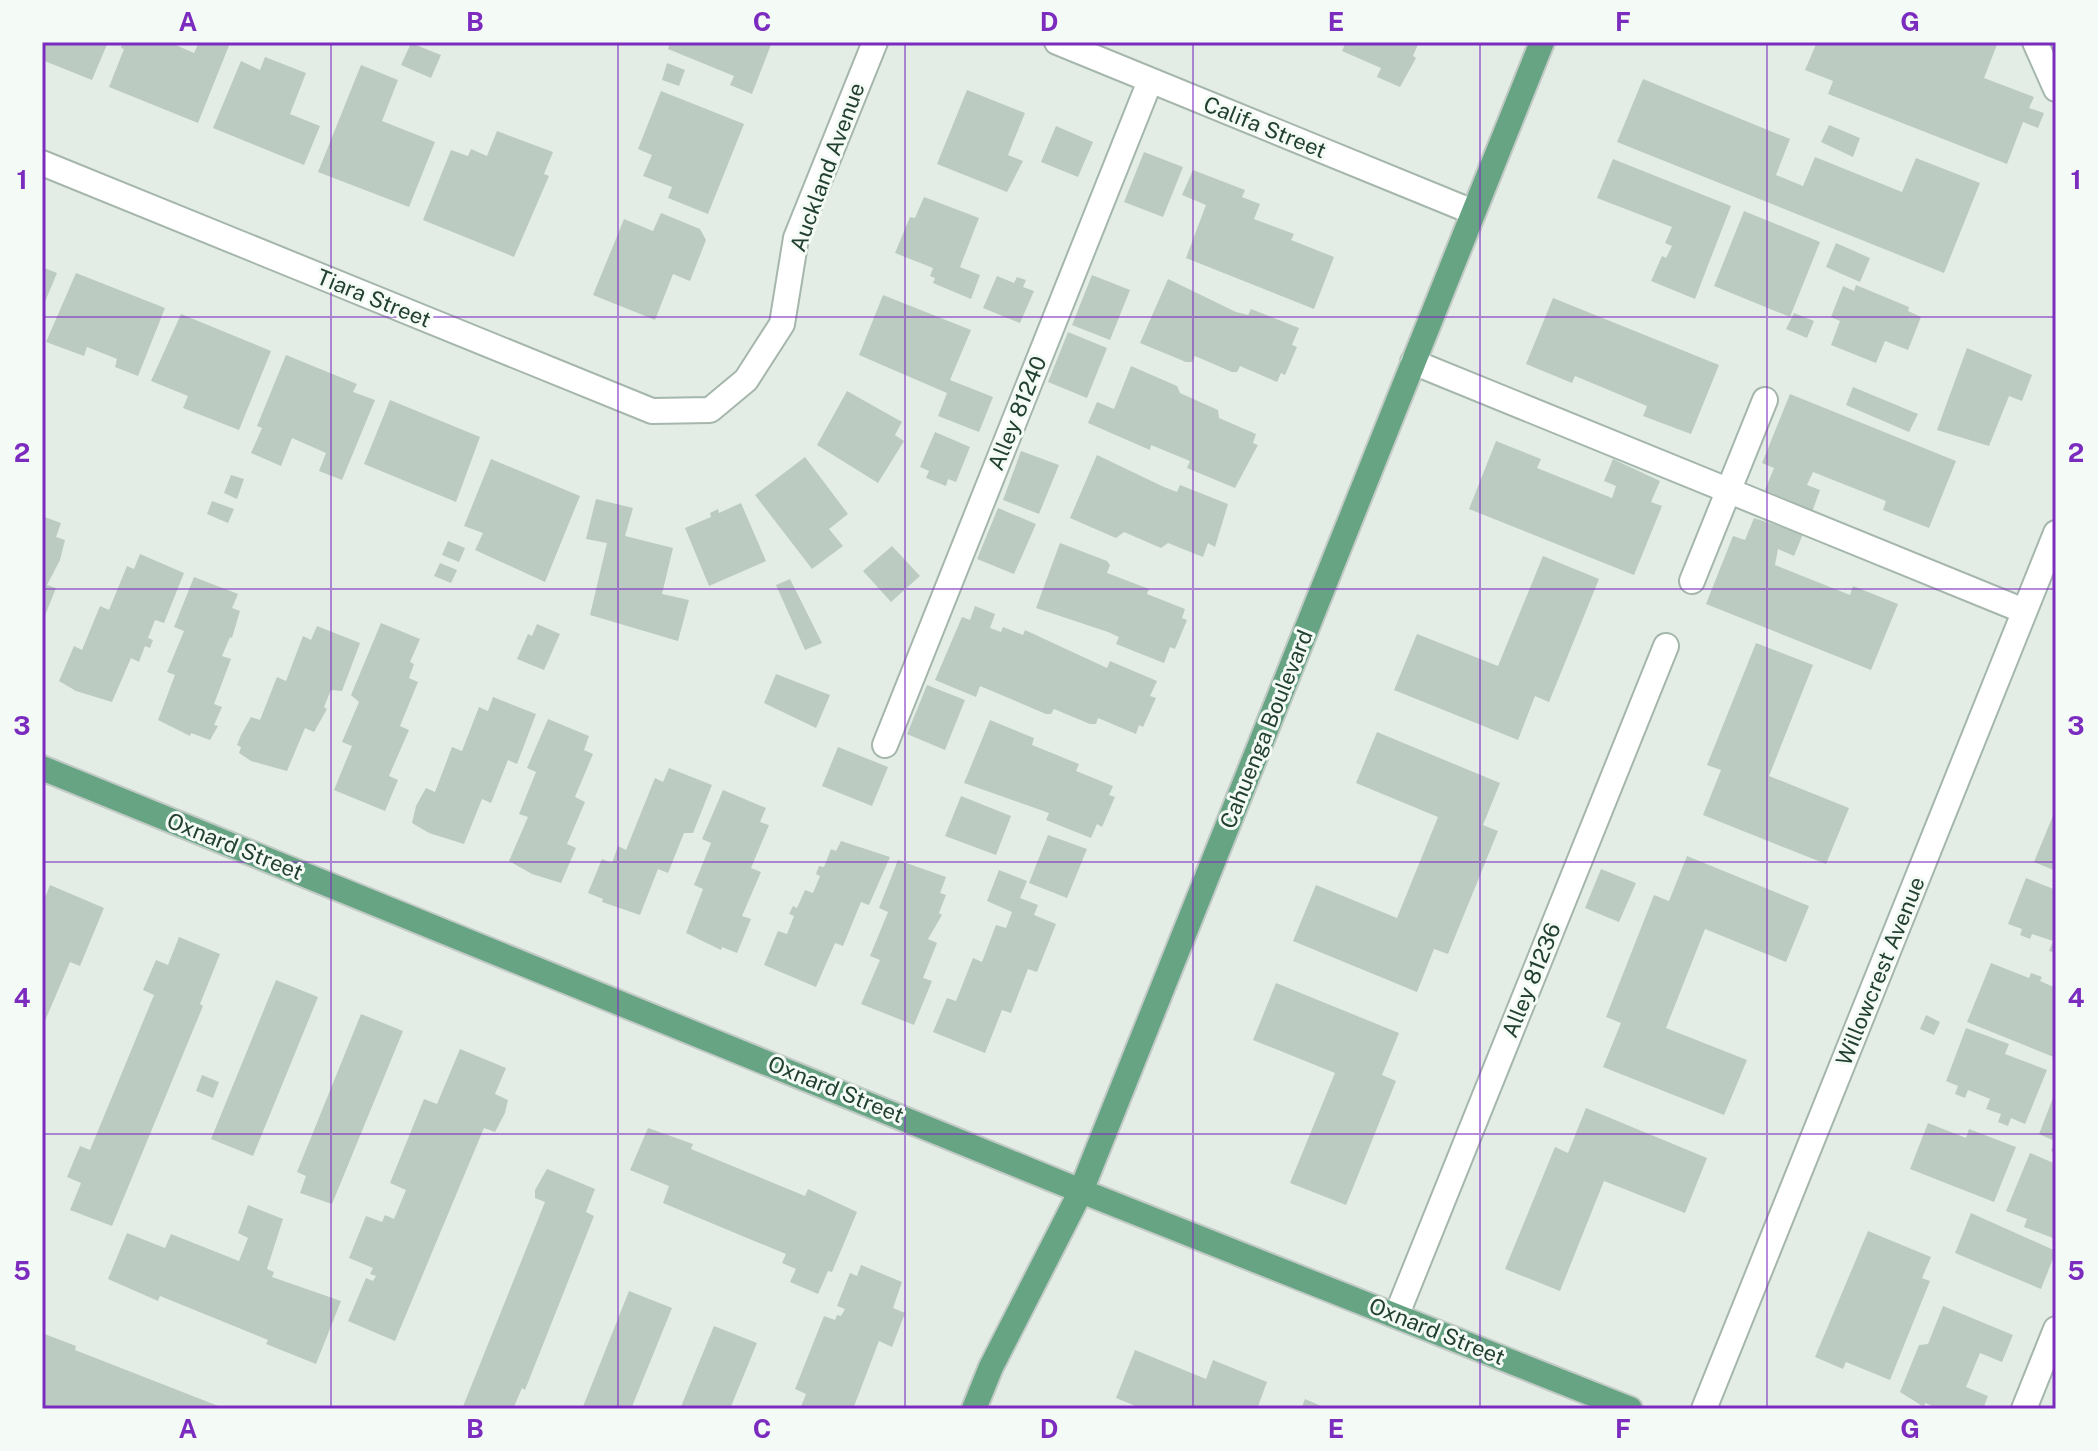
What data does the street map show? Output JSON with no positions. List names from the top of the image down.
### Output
{
  "streets": {
    "main road": ["Cahuenga Boulevard", "Oxnard Street"],
    "street": [
      "Califa Street",
      "Auckland Avenue",
      "Tiara Street",
      "Alley 81240",
      "Willowcrest Avenue",
      "Alley 81236"
    ]
  },
  "crossings": [
    ["Califa Street", "Alley 81240"],
    ["Califa Street", "Cahuenga Boulevard"],
    ["Auckland Avenue", "Tiara Street"],
    ["Cahuenga Boulevard", "Oxnard Street"],
    ["Oxnard Street", "Alley 81236"]
  ],
  "grid": {
    "columns": [
      "A",
      "B",
      "C",
      "D",
      "E",
      "F",
      "G"
    ],
    "rows": [
      "1",
      "2",
      "3",
      "4",
      "5"
    ]
  }
}
